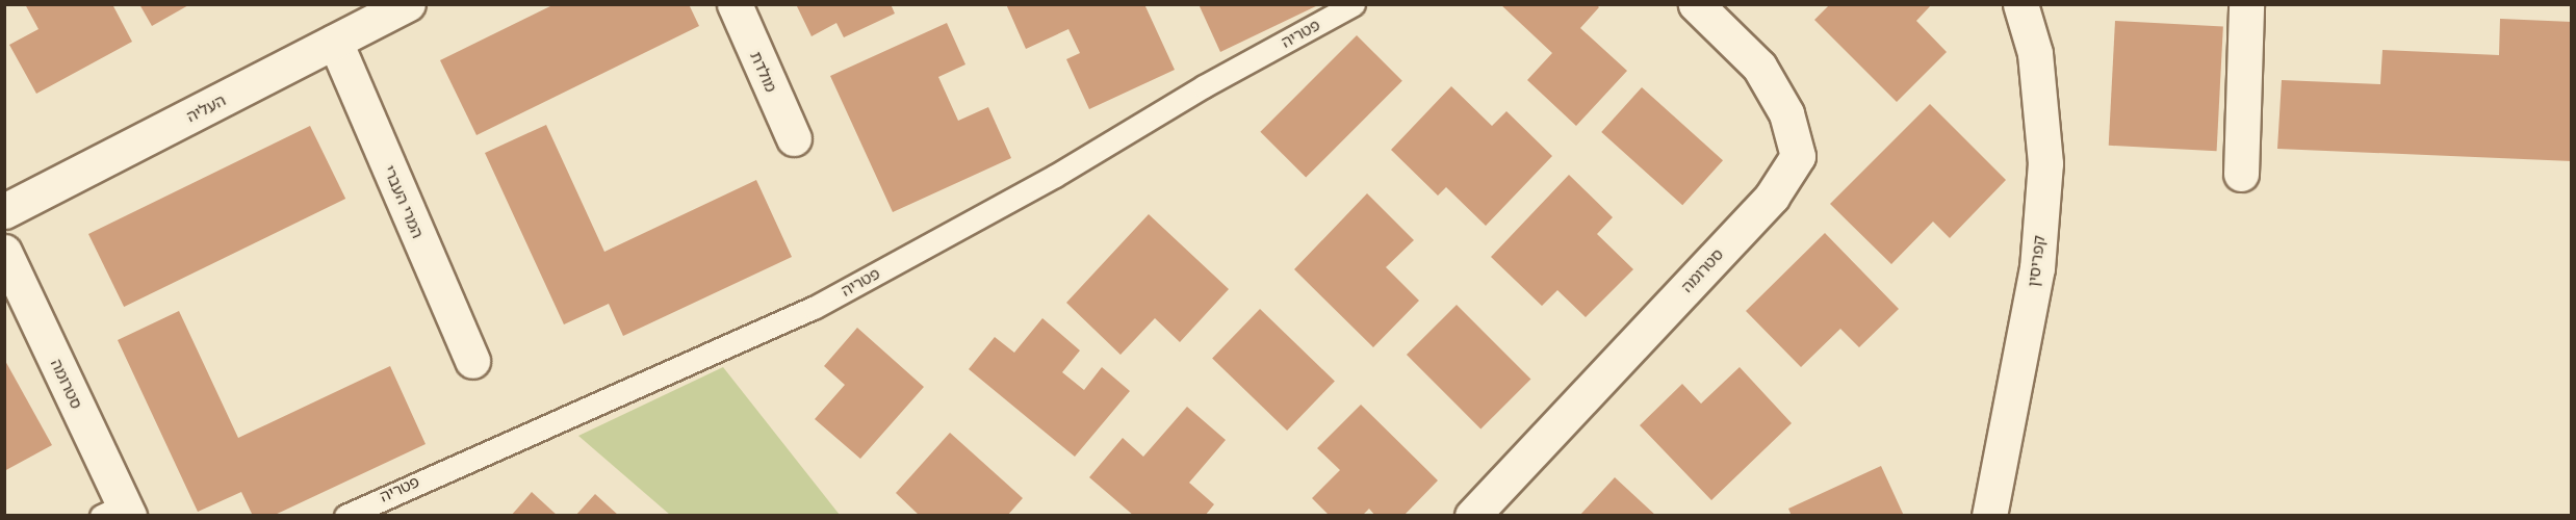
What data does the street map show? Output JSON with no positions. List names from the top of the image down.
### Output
{
  "streets": {
    "street": [
      "מולדת",
      "העליה",
      "המרי העברי",
      "קפריסין",
      "סטרומה"
    ],
    "lane": ["פטריה"]
  },
  "crossings": [
    ["העליה", "המרי העברי"]
  ]
}
